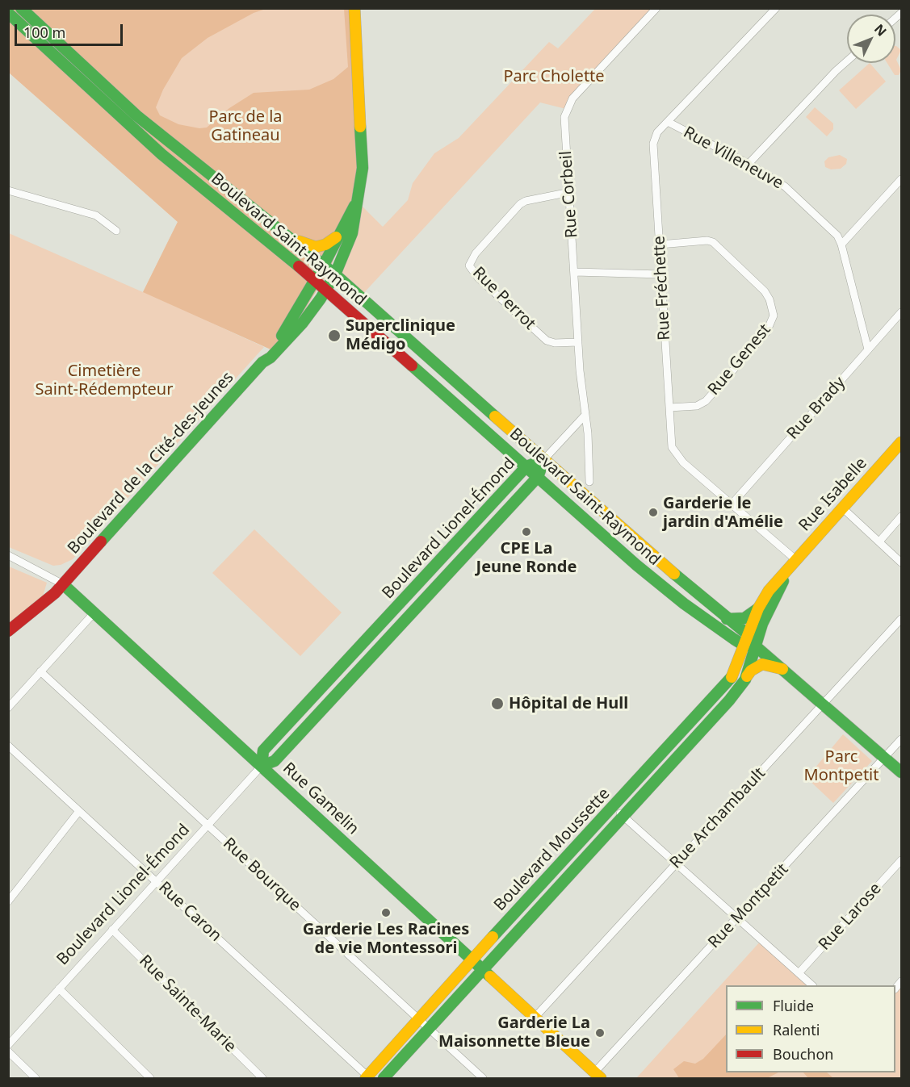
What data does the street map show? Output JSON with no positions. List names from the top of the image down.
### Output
{
  "streets": {
    "street": [
      "Rue Villeneuve",
      "Rue Corbeil",
      "Boulevard Saint-Raymond",
      "Rue Fréchette",
      "Rue Perrot",
      "Rue Genest",
      "Rue Brady",
      "Boulevard de la Cité-des-Jeunes",
      "Rue Isabelle",
      "Boulevard Lionel-Émond",
      "Rue Gamelin",
      "Rue Archambault",
      "Boulevard Moussette",
      "Rue Bourque",
      "Rue Montpetit",
      "Rue Caron",
      "Rue Larose",
      "Rue Sainte-Marie"
    ]
  },
  "crossings": [
    ["Rue Villeneuve", "Rue Fréchette"],
    ["Rue Villeneuve", "Rue Brady"],
    ["Rue Corbeil", "Rue Perrot"],
    ["Boulevard Saint-Raymond", "Boulevard de la Cité-des-Jeunes"],
    ["Boulevard Saint-Raymond", "Rue Isabelle"],
    ["Boulevard Saint-Raymond", "Boulevard Lionel-Émond"],
    ["Boulevard Saint-Raymond", "Rue Archambault"],
    ["Boulevard Saint-Raymond", "Boulevard Moussette"],
    ["Boulevard Saint-Raymond", "Rue Montpetit"],
    ["Rue Fréchette", "Rue Genest"],
    ["Rue Fréchette", "Rue Brady"],
    ["Rue Fréchette", "Rue Isabelle"],
    ["Boulevard de la Cité-des-Jeunes", "Rue Gamelin"],
    ["Rue Isabelle", "Boulevard Moussette"],
    ["Boulevard Lionel-Émond", "Rue Gamelin"],
    ["Boulevard Lionel-Émond", "Rue Bourque"],
    ["Boulevard Lionel-Émond", "Rue Caron"],
    ["Boulevard Lionel-Émond", "Rue Sainte-Marie"],
    ["Rue Gamelin", "Rue Archambault"],
    ["Rue Gamelin", "Boulevard Moussette"],
    ["Rue Gamelin", "Rue Montpetit"],
    ["Boulevard Moussette", "Rue Bourque"],
    ["Boulevard Moussette", "Rue Caron"]
  ],
  "parks": [
    "Parc Cholette",
    "Parc de la Gatineau",
    "Cimetière Saint-Rédempteur",
    "Parc Montpetit"
  ],
  "places": [
    "Superclinique Médigo",
    "Garderie le jardin d'Amélie",
    "CPE La Jeune Ronde",
    "Hôpital de Hull",
    "Garderie Les Racines de vie Montessori",
    "Garderie La Maisonnette Bleue"
  ],
  "legend": ["Fluide", "Ralenti", "Bouchon"],
  "scale_bar": "100 m",
  "north": "top right"
}
